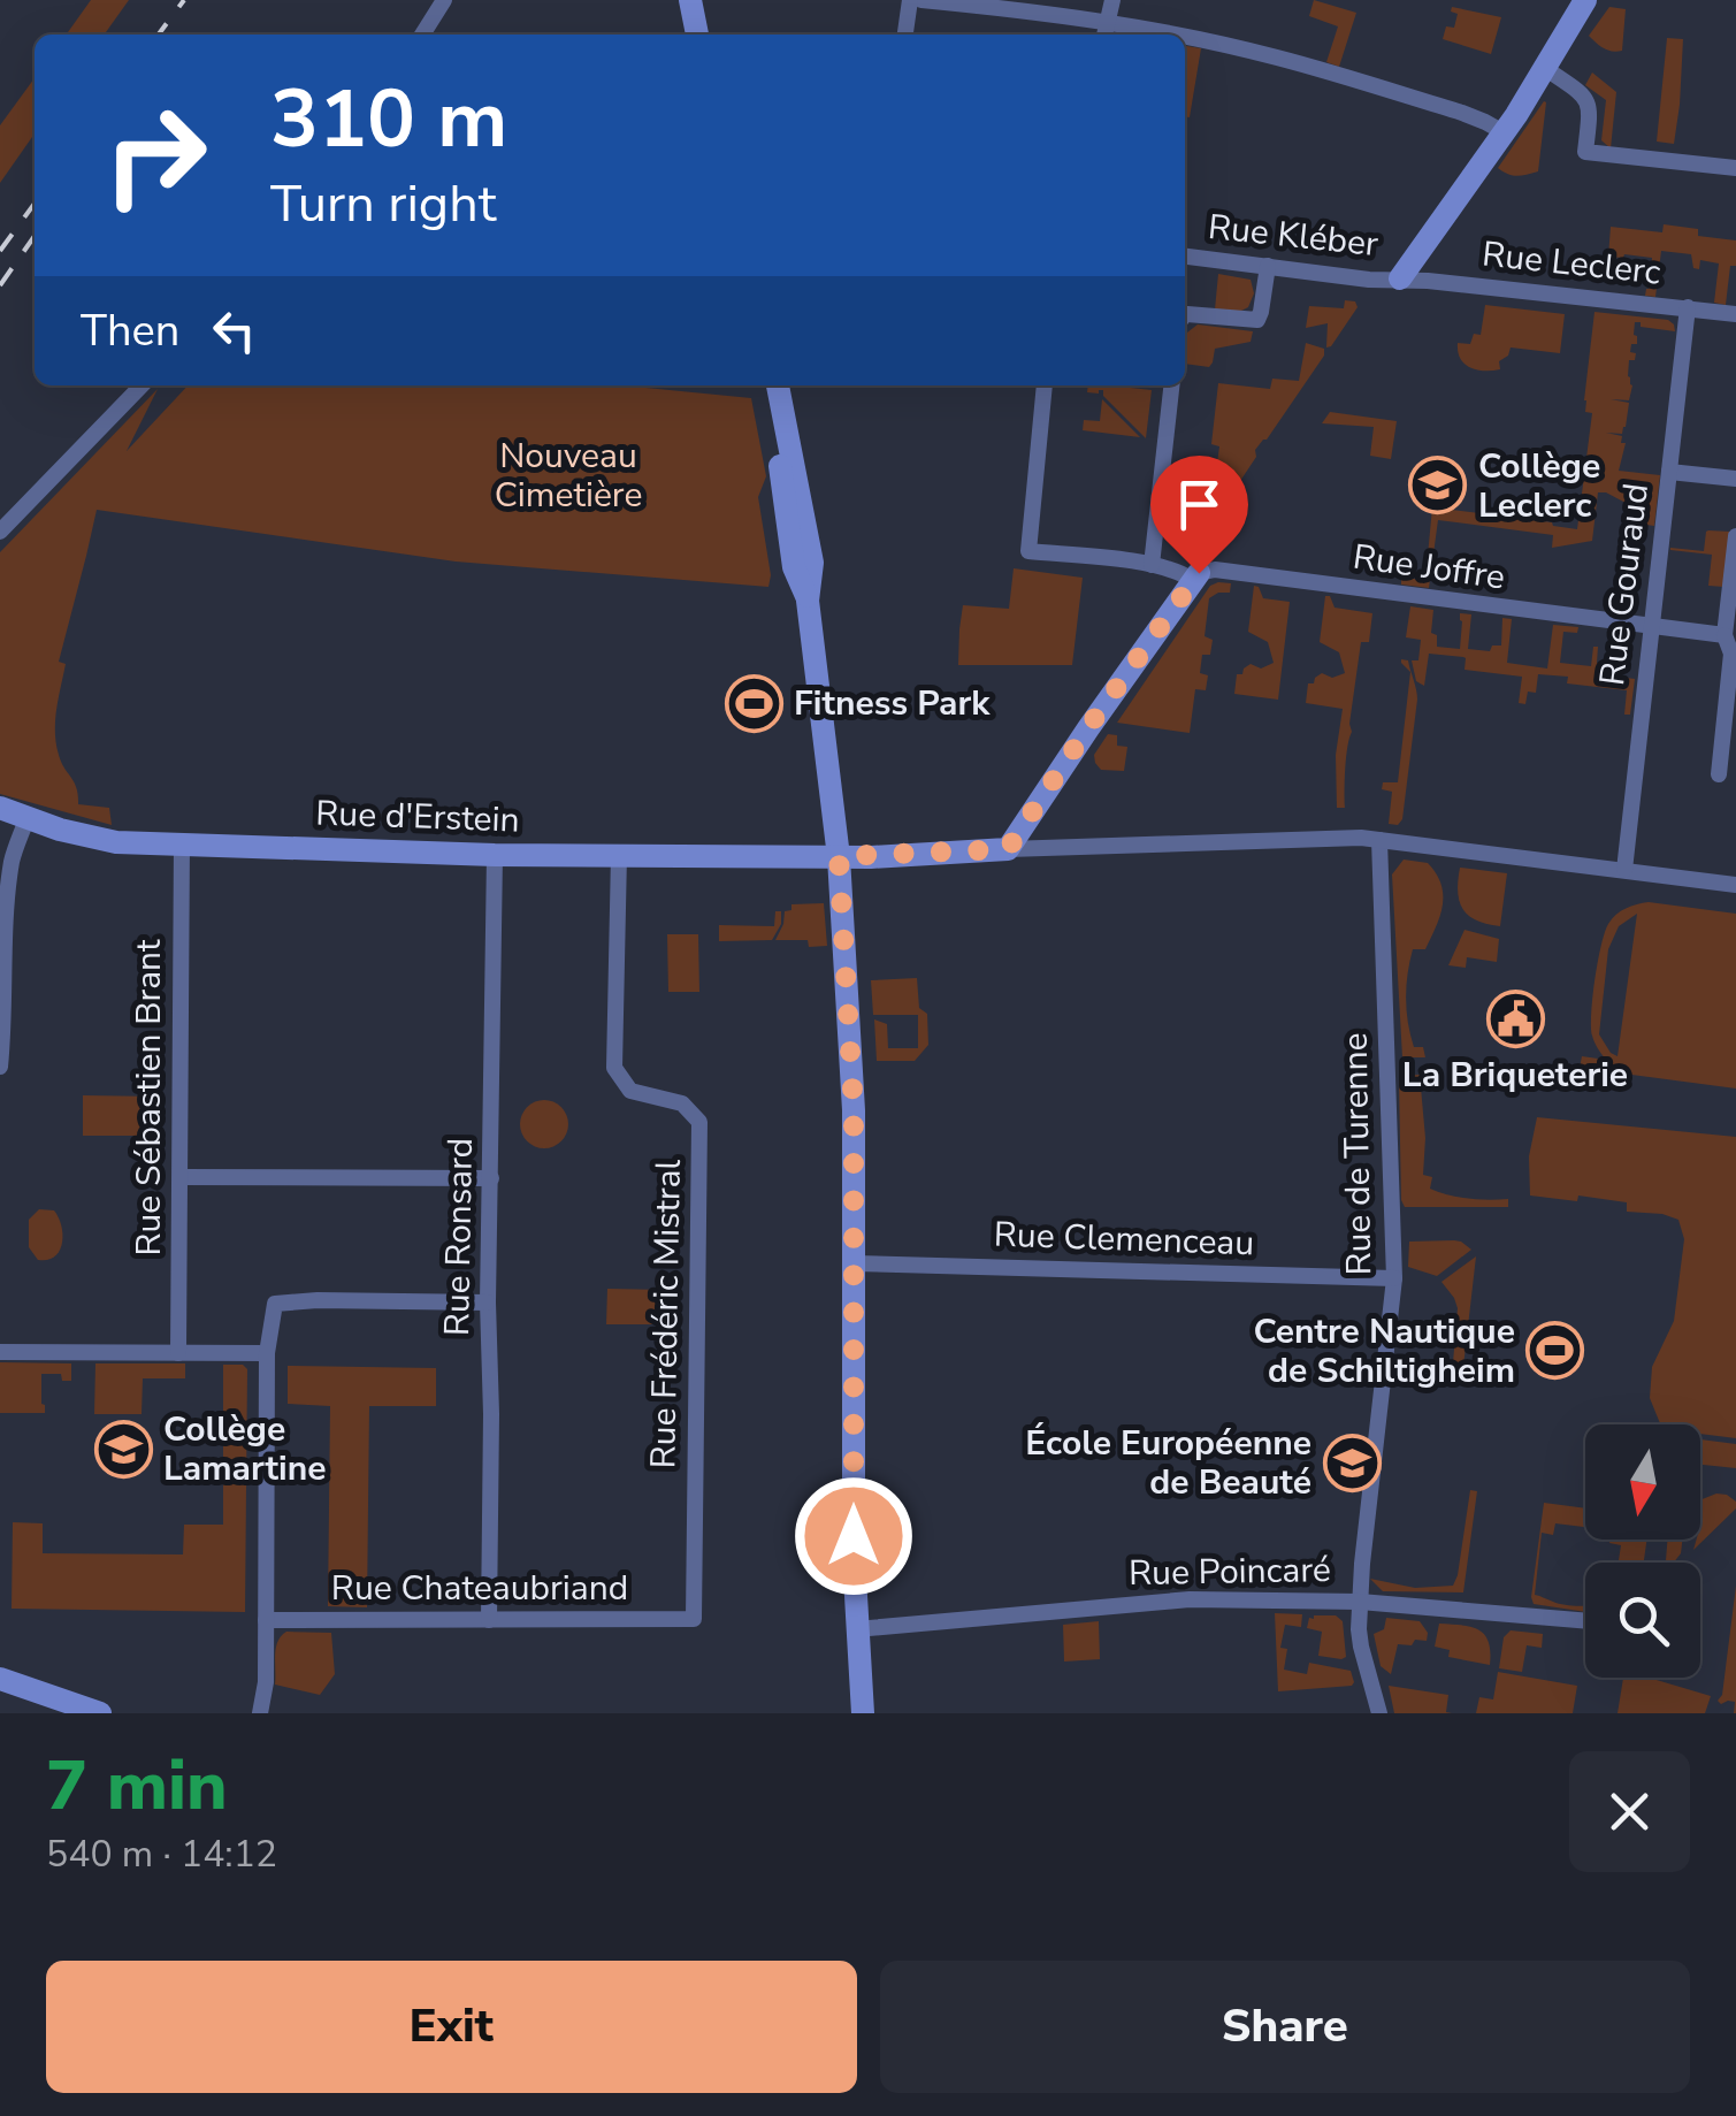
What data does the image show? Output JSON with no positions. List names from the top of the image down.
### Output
{
  "streets": {
    "street": [
      "Rue Kléber",
      "Rue Leclerc",
      "Rue Joffre",
      "Rue Gouraud",
      "Rue d'Erstein",
      "Rue Sébastien Brant",
      "Rue de Turenne",
      "Rue Ronsard",
      "Rue Clemenceau",
      "Rue Frédéric Mistral",
      "Rue Poincaré",
      "Rue Chateaubriand"
    ]
  },
  "crossings": [
    ["Rue Kléber", "Rue Leclerc"],
    ["Rue Leclerc", "Rue Gouraud"],
    ["Rue Joffre", "Rue Gouraud"],
    ["Rue d'Erstein", "Rue Sébastien Brant"],
    ["Rue d'Erstein", "Rue Ronsard"],
    ["Rue d'Erstein", "Rue Frédéric Mistral"],
    ["Rue de Turenne", "Rue Clemenceau"],
    ["Rue de Turenne", "Rue Poincaré"],
    ["Rue Ronsard", "Rue Chateaubriand"],
    ["Rue Frédéric Mistral", "Rue Chateaubriand"]
  ],
  "parks": ["Nouveau Cimetière"],
  "places": {
    "school or university": ["Collège Leclerc", "Collège Lamartine", "École Européenne de Beauté"],
    "sports": ["Fitness Park", "Centre Nautique de Schiltigheim"],
    "public building": ["La Briqueterie"]
  },
  "north": "bottom",
  "page": {
    "turn": ["310 m", "Turn right"],
    "then": "Then",
    "heading": ["7 min", "540 m · 14:12"],
    "buttons": ["Exit", "Share"]
  }
}
